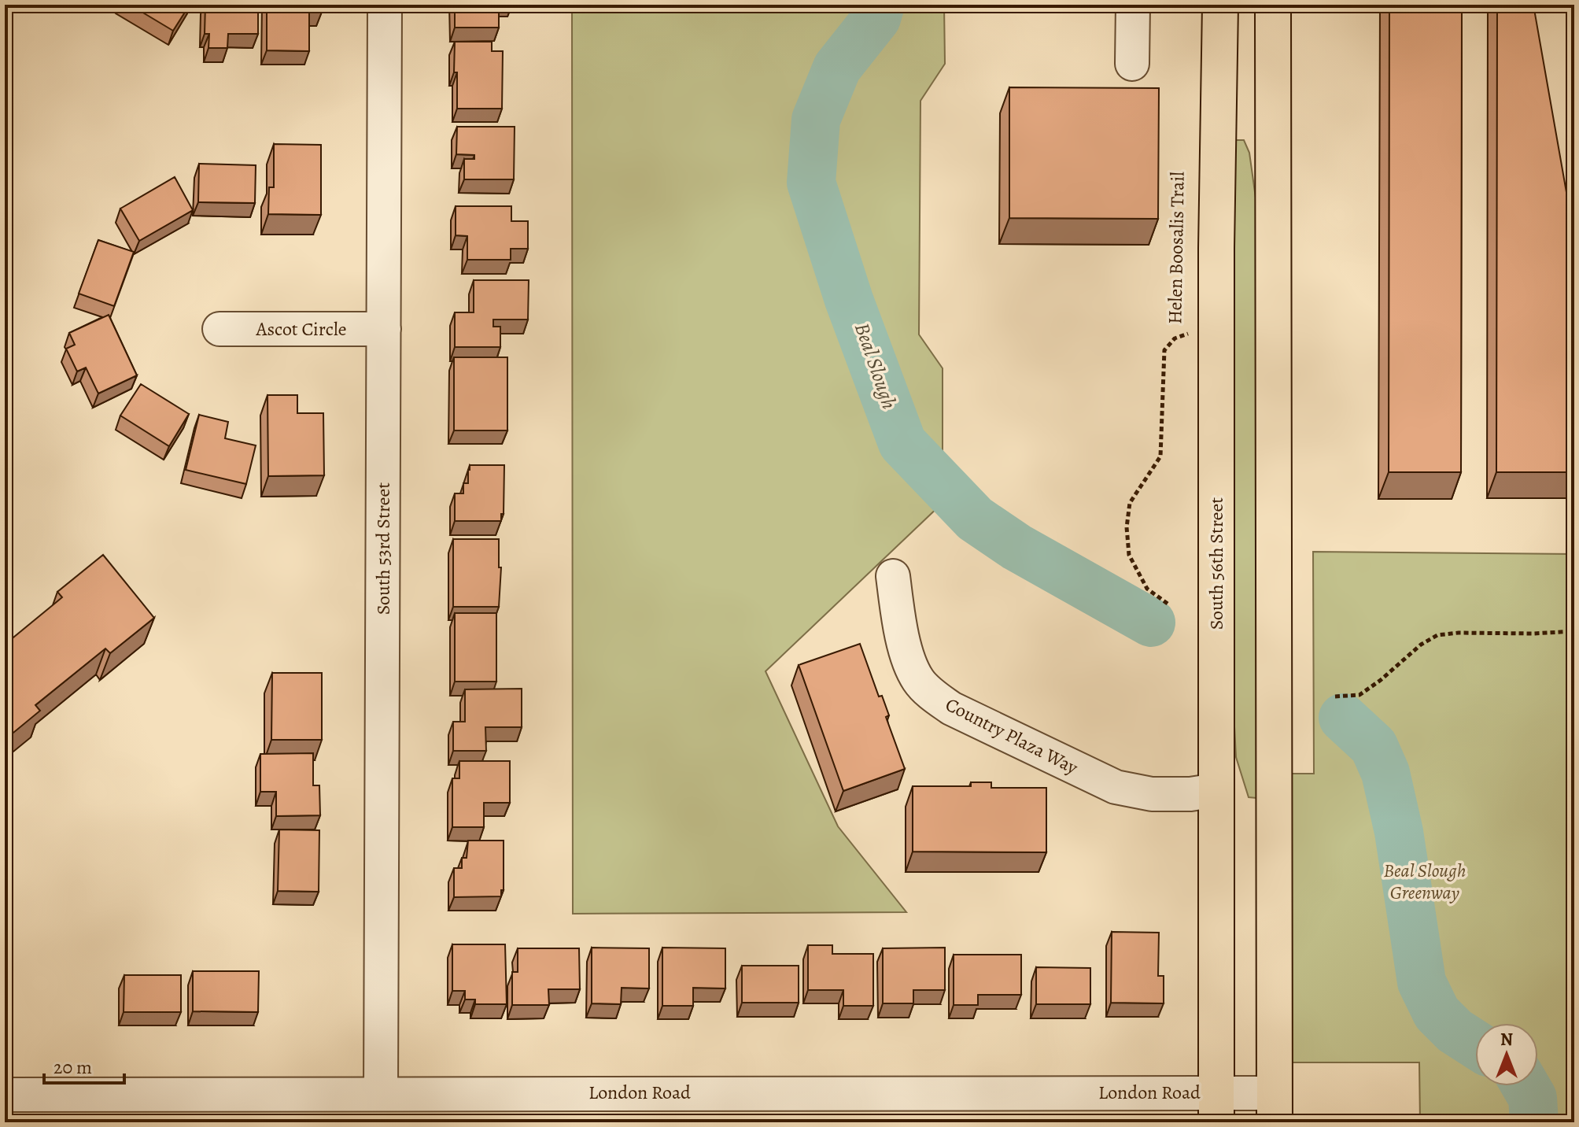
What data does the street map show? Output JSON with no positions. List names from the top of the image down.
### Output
{
  "streets": {
    "main road": ["South 56th Street"],
    "street": [
      "Ascot Circle",
      "South 53rd Street",
      "Country Plaza Way",
      "London Road"
    ],
    "path": ["Helen Boosalis Trail"]
  },
  "crossings": [
    ["Ascot Circle", "South 53rd Street"],
    ["South 53rd Street", "London Road"],
    ["South 56th Street", "Country Plaza Way"],
    ["South 56th Street", "London Road"]
  ],
  "water": ["Beal Slough"],
  "parks": ["Beal Slough Greenway"],
  "scale_bar": "20 m",
  "north": "top"
}
